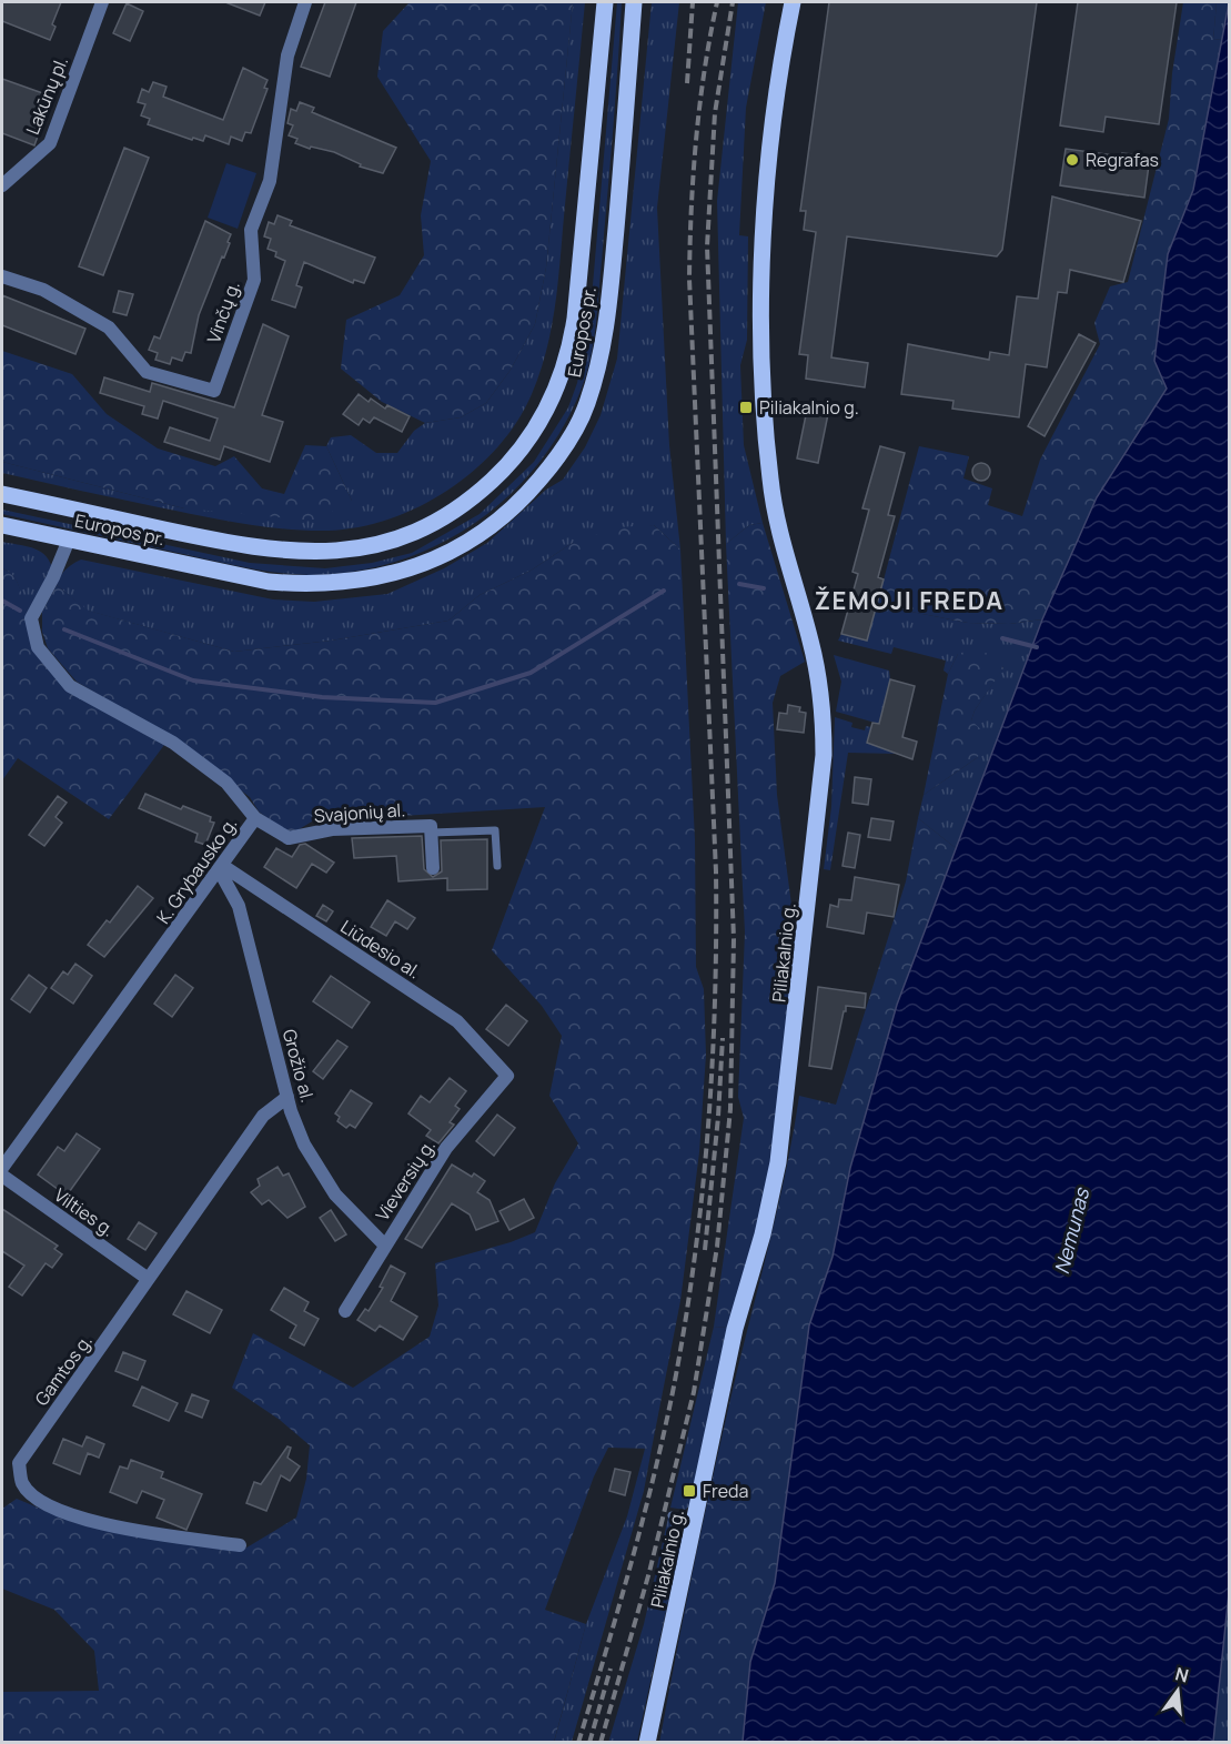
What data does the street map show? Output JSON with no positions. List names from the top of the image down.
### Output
{
  "streets": {
    "main road": ["Europos pr.", "Piliakalnio g."],
    "street": [
      "Lakūnų pl.",
      "Vinčų g.",
      "Svajonių al.",
      "K. Grybausko g.",
      "Liūdesio al.",
      "Grožio al.",
      "Vieversių g.",
      "Vilties g.",
      "Gamtos g."
    ]
  },
  "crossings": [
    ["Europos pr.", "K. Grybausko g."],
    ["Svajonių al.", "K. Grybausko g."],
    ["K. Grybausko g.", "Liūdesio al."],
    ["K. Grybausko g.", "Grožio al."],
    ["Liūdesio al.", "Grožio al."],
    ["Liūdesio al.", "Vieversių g."],
    ["Grožio al.", "Vieversių g."],
    ["Grožio al.", "Gamtos g."],
    ["Vilties g.", "Gamtos g."]
  ],
  "districts": ["ŽEMOJI FREDA"],
  "water": ["Nemunas"],
  "places": {
    "other": ["Regrafas"],
    "transit": ["Piliakalnio g.", "Freda"]
  },
  "north": "top"
}
